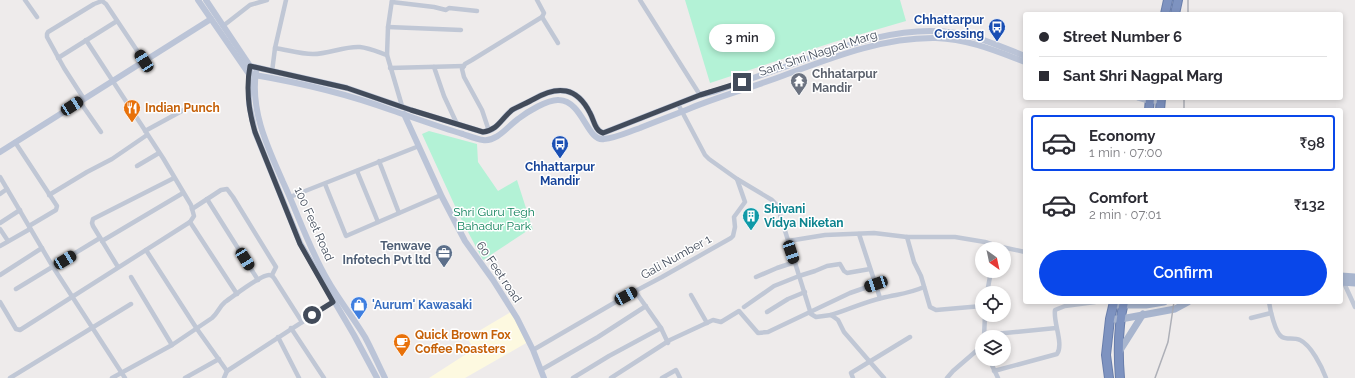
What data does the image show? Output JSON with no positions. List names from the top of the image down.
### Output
{
  "streets": {
    "main road": ["Sant Shri Nagpal Marg", "100 Feet Road", "60 Feet road"],
    "street": ["Gali Number 1"]
  },
  "crossings": [
    ["Sant Shri Nagpal Marg", "100 Feet Road"],
    ["Sant Shri Nagpal Marg", "60 Feet road"],
    ["Gali Number 1", "60 Feet road"]
  ],
  "parks": ["Shri Guru Tegh Bahadur Park"],
  "places": {
    "bus stop": ["Chhattarpur Crossing", "Chhattarpur Mandir"],
    "temple": ["Chhatarpur Mandir"],
    "restaurant": ["Indian Punch"],
    "building": ["Shivani Vidya Niketan"],
    "office": ["Tenwave Infotech Pvt ltd"],
    "shop": ["'Aurum' Kawasaki"],
    "cafe": ["Quick Brown Fox Coffee Roasters"]
  },
  "north": "bottom right",
  "page": {
    "banner": ["Street Number 6", "Sant Shri Nagpal Marg"],
    "bubble": "3 min",
    "list": [
      {
        "name": "Economy",
        "note": "1 min · 07:00",
        "value": "₹98"
      },
      {
        "name": "Comfort",
        "note": "2 min · 07:01",
        "value": "₹132"
      }
    ],
    "buttons": "Confirm"
  }
}
